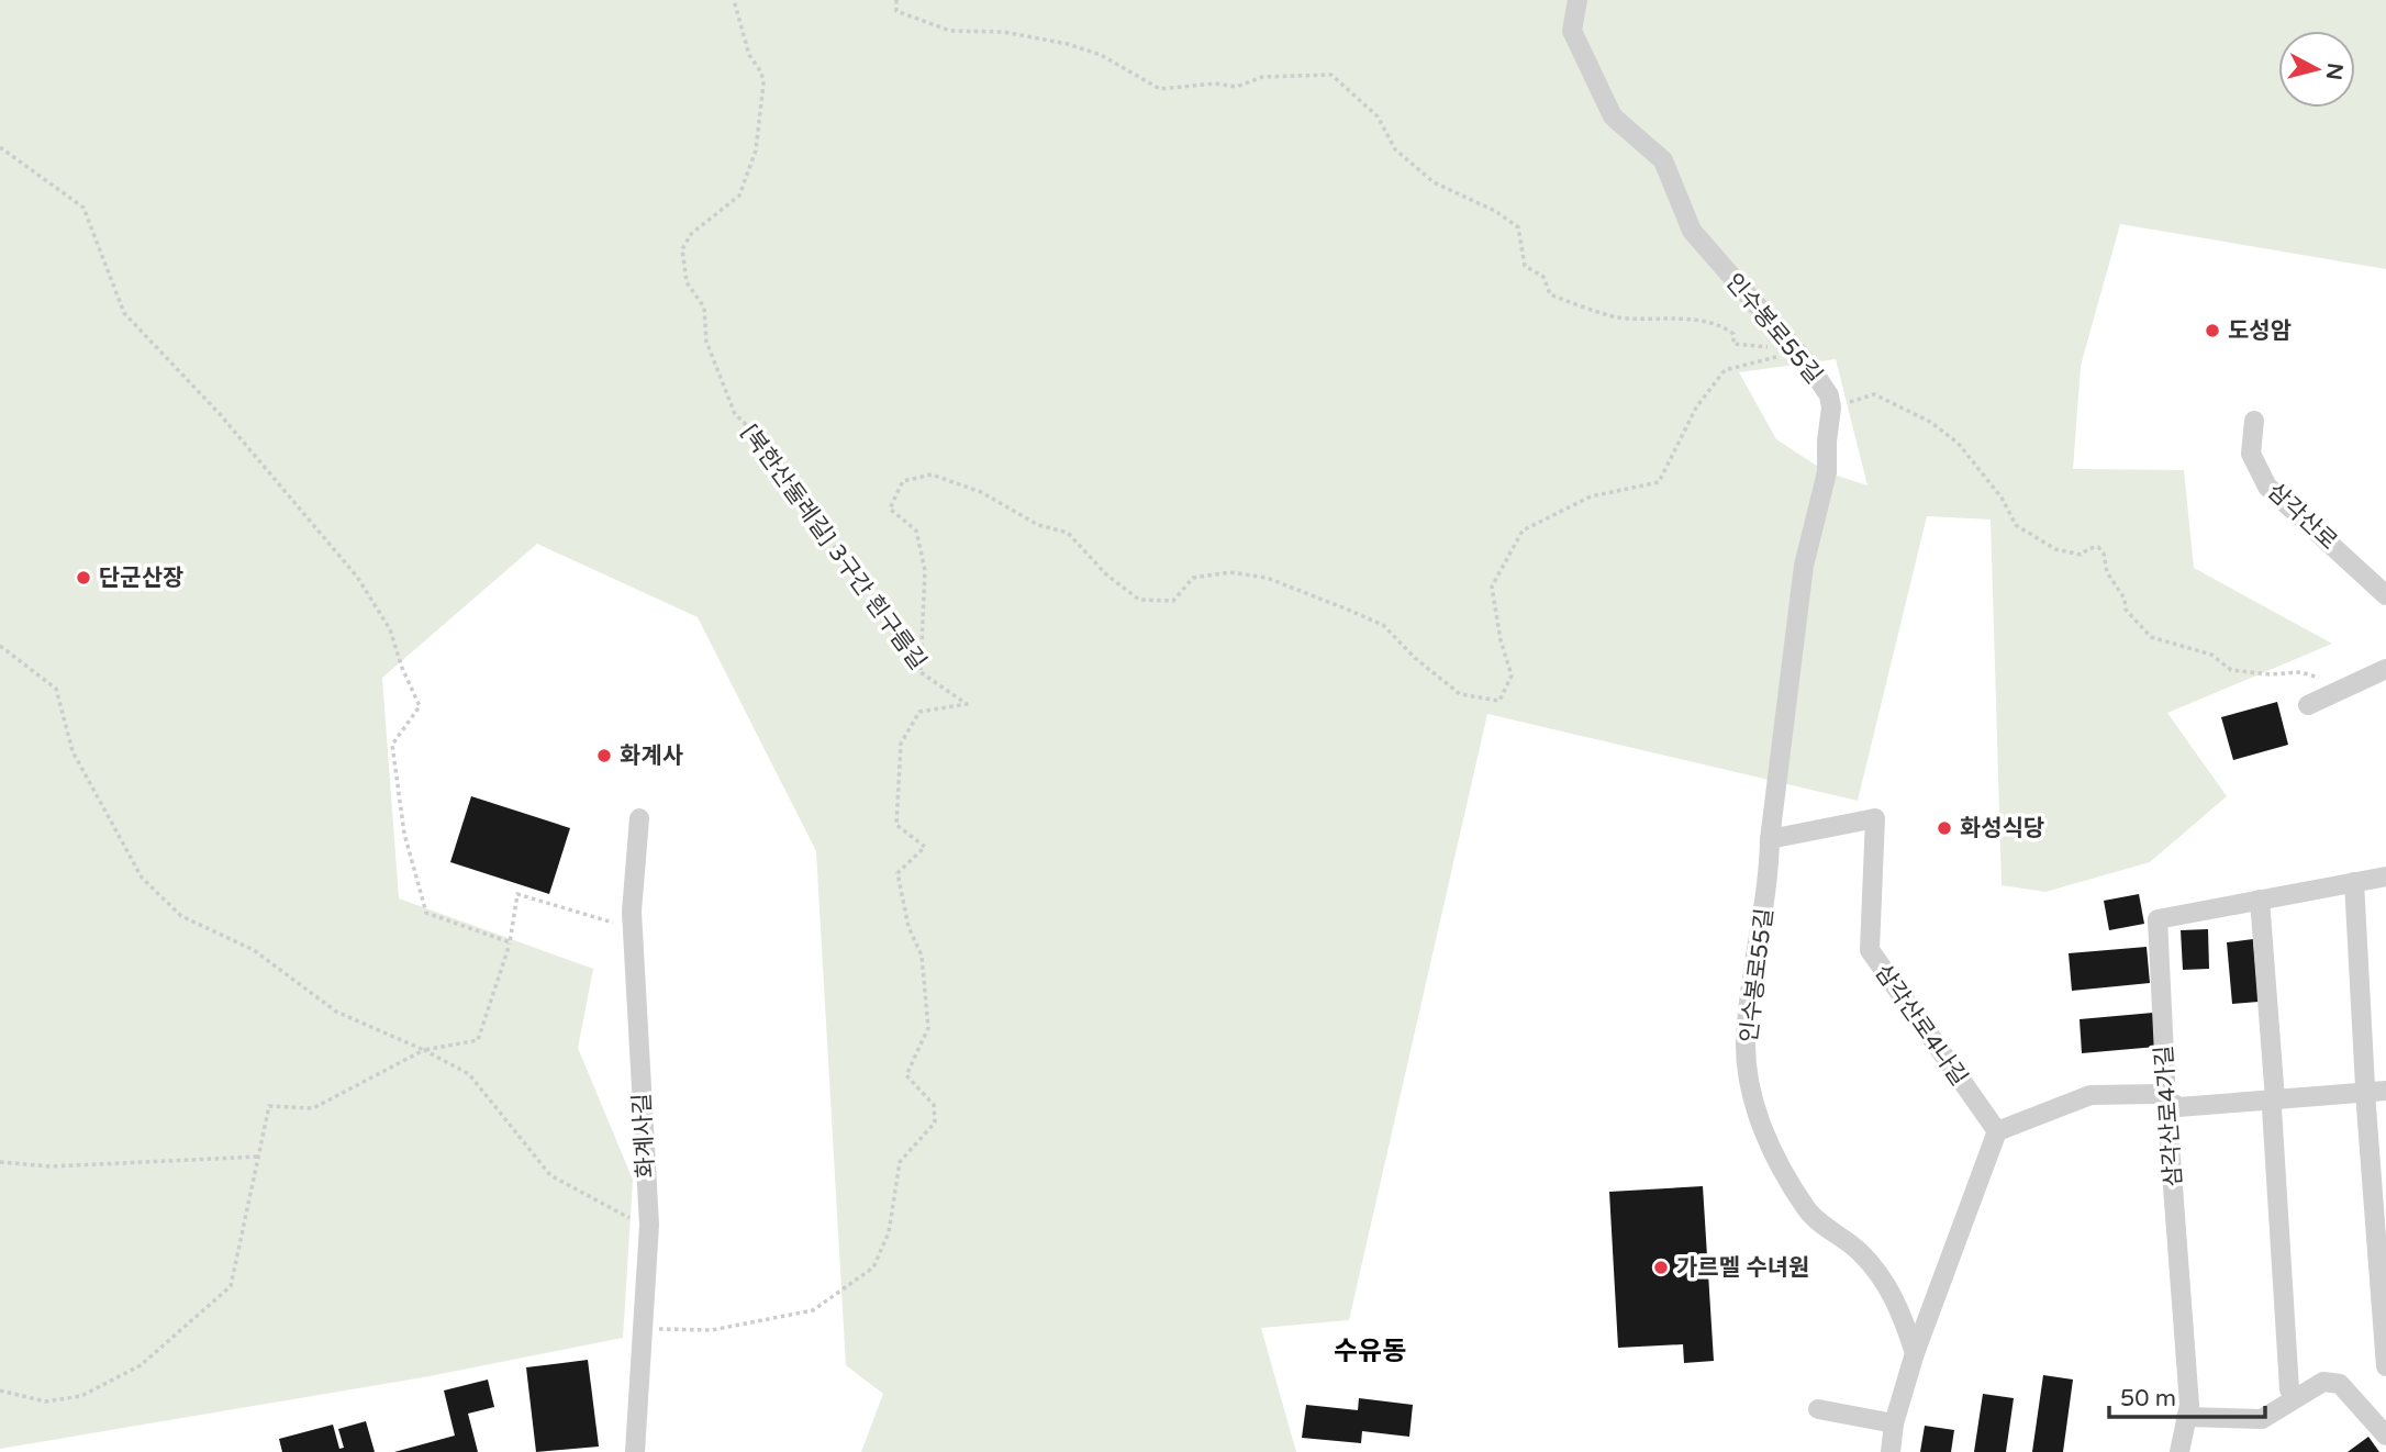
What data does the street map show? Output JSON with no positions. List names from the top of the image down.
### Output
{
  "streets": {
    "street": [
      "인수봉로55길",
      "삼각산로",
      "삼각산로4나길",
      "삼각산로4가길",
      "화계사길"
    ],
    "path": ["[북한산둘레길] 3구간 흰구름길"]
  },
  "crossings": [
    ["인수봉로55길", "삼각산로4나길"],
    ["[북한산둘레길] 3구간 흰구름길", "화계사길"]
  ],
  "districts": ["수유동"],
  "places": [
    "도성암",
    "단군산장",
    "화계사",
    "화성식당",
    "가르멜 수녀원"
  ],
  "scale_bar": "50 m",
  "north": "right"
}
